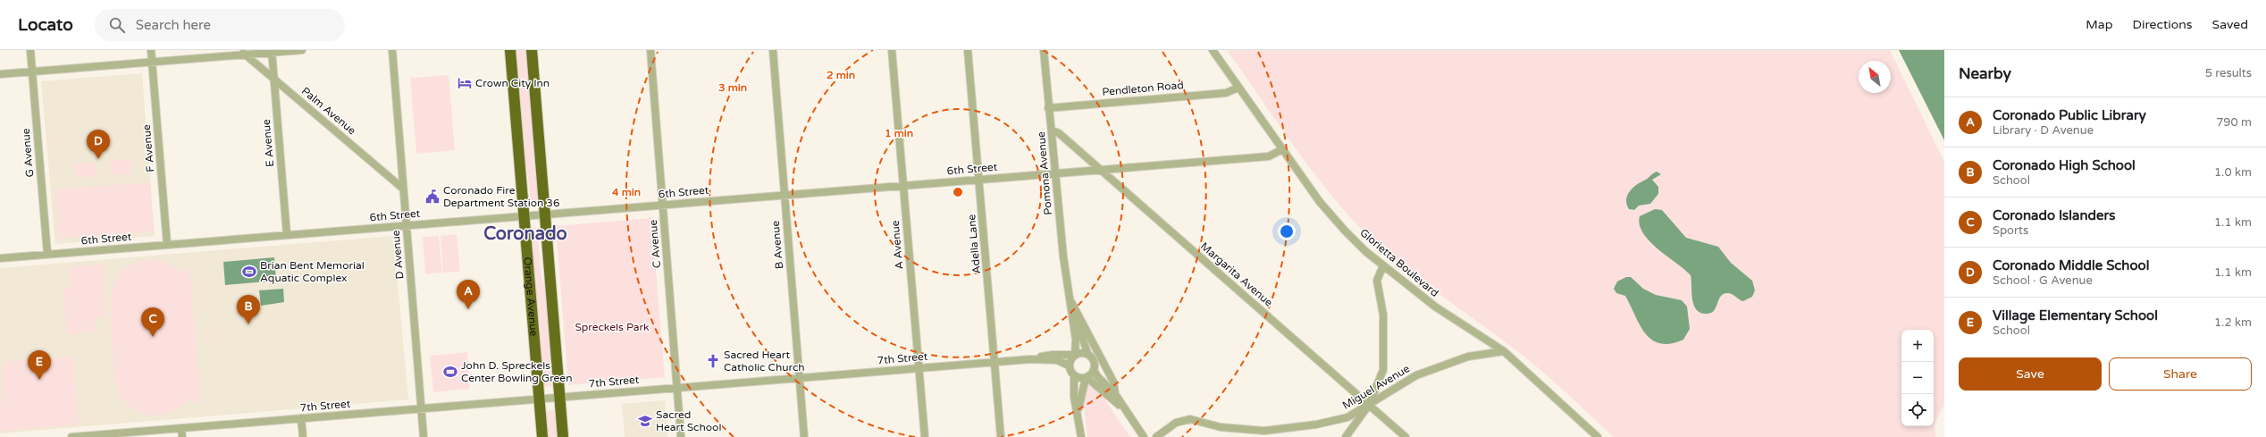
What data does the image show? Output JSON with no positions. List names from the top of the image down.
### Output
{
  "streets": {
    "highway": ["Orange Avenue"],
    "street": [
      "Pendleton Road",
      "Palm Avenue",
      "E Avenue",
      "F Avenue",
      "G Avenue",
      "6th Street",
      "Pomona Avenue",
      "C Avenue",
      "Adella Lane",
      "B Avenue",
      "A Avenue",
      "D Avenue",
      "Glorietta Boulevard",
      "Margarita Avenue",
      "7th Street",
      "Miguel Avenue"
    ]
  },
  "crossings": [
    ["Pendleton Road", "Pomona Avenue"],
    ["Pendleton Road", "Glorietta Boulevard"],
    ["Palm Avenue", "E Avenue"],
    ["Palm Avenue", "D Avenue"],
    ["E Avenue", "6th Street"],
    ["F Avenue", "6th Street"],
    ["G Avenue", "6th Street"],
    ["6th Street", "Pomona Avenue"],
    ["6th Street", "C Avenue"],
    ["6th Street", "Adella Lane"],
    ["6th Street", "B Avenue"],
    ["6th Street", "A Avenue"],
    ["6th Street", "D Avenue"],
    ["6th Street", "Glorietta Boulevard"],
    ["6th Street", "Margarita Avenue"],
    ["6th Street", "Orange Avenue"],
    ["Pomona Avenue", "Margarita Avenue"],
    ["Pomona Avenue", "7th Street"],
    ["C Avenue", "7th Street"],
    ["Adella Lane", "7th Street"],
    ["B Avenue", "7th Street"],
    ["A Avenue", "7th Street"],
    ["D Avenue", "7th Street"],
    ["Glorietta Boulevard", "Miguel Avenue"],
    ["Margarita Avenue", "Miguel Avenue"],
    ["Orange Avenue", "7th Street"]
  ],
  "districts": ["Coronado"],
  "parks": ["Spreckels Park"],
  "places": {
    "hotel": ["Crown City Inn"],
    "public building": ["Coronado Fire Department Station 36"],
    "sports": ["Brian Bent Memorial Aquatic Complex", "John D. Spreckels Center Bowling Green"],
    "church": ["Sacred Heart Catholic Church"],
    "school or university": ["Sacred Heart School"]
  },
  "north": "top left",
  "page": {
    "header": "Locato",
    "search": "Search here",
    "nav": ["Map", "Directions", "Saved"],
    "heading": ["Nearby", "5 results"],
    "list": [
      {
        "mark": "A",
        "name": "Coronado Public Library",
        "note": "Library · D Avenue",
        "value": "790 m"
      },
      {
        "mark": "B",
        "name": "Coronado High School",
        "note": "School",
        "value": "1.0 km"
      },
      {
        "mark": "C",
        "name": "Coronado Islanders",
        "note": "Sports",
        "value": "1.1 km"
      },
      {
        "mark": "D",
        "name": "Coronado Middle School",
        "note": "School · G Avenue",
        "value": "1.1 km"
      },
      {
        "mark": "E",
        "name": "Village Elementary School",
        "note": "School",
        "value": "1.2 km"
      }
    ],
    "pins": [
      "D",
      "A",
      "B",
      "C",
      "E"
    ],
    "map_buttons": ["+", "−"],
    "buttons": ["Save", "Share"]
  },
  "rings": [
    "2 min",
    "3 min",
    "1 min",
    "4 min"
  ]
}
